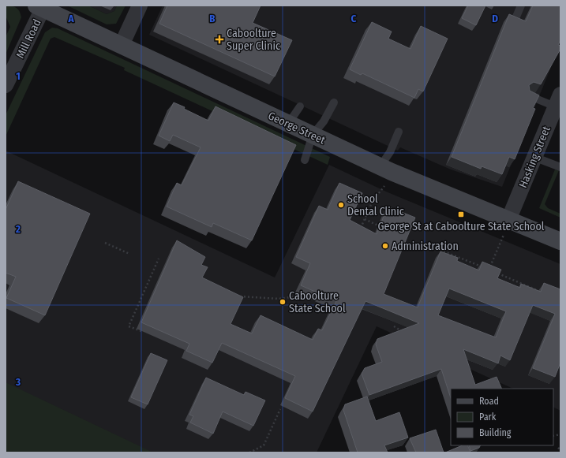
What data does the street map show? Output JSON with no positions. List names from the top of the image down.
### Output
{
  "streets": {
    "street": ["Mill Road", "George Street", "Hasking Street"]
  },
  "crossings": [
    ["Mill Road", "George Street"],
    ["George Street", "Hasking Street"]
  ],
  "places": {
    "health": ["Caboolture Super Clinic"],
    "other": ["School Dental Clinic", "Administration", "Caboolture State School"],
    "transit": ["George St at Caboolture State School"]
  },
  "legend": ["Road", "Park", "Building"],
  "grid": {
    "columns": [
      "A",
      "B",
      "C",
      "D"
    ],
    "rows": ["1", "2", "3"]
  }
}
